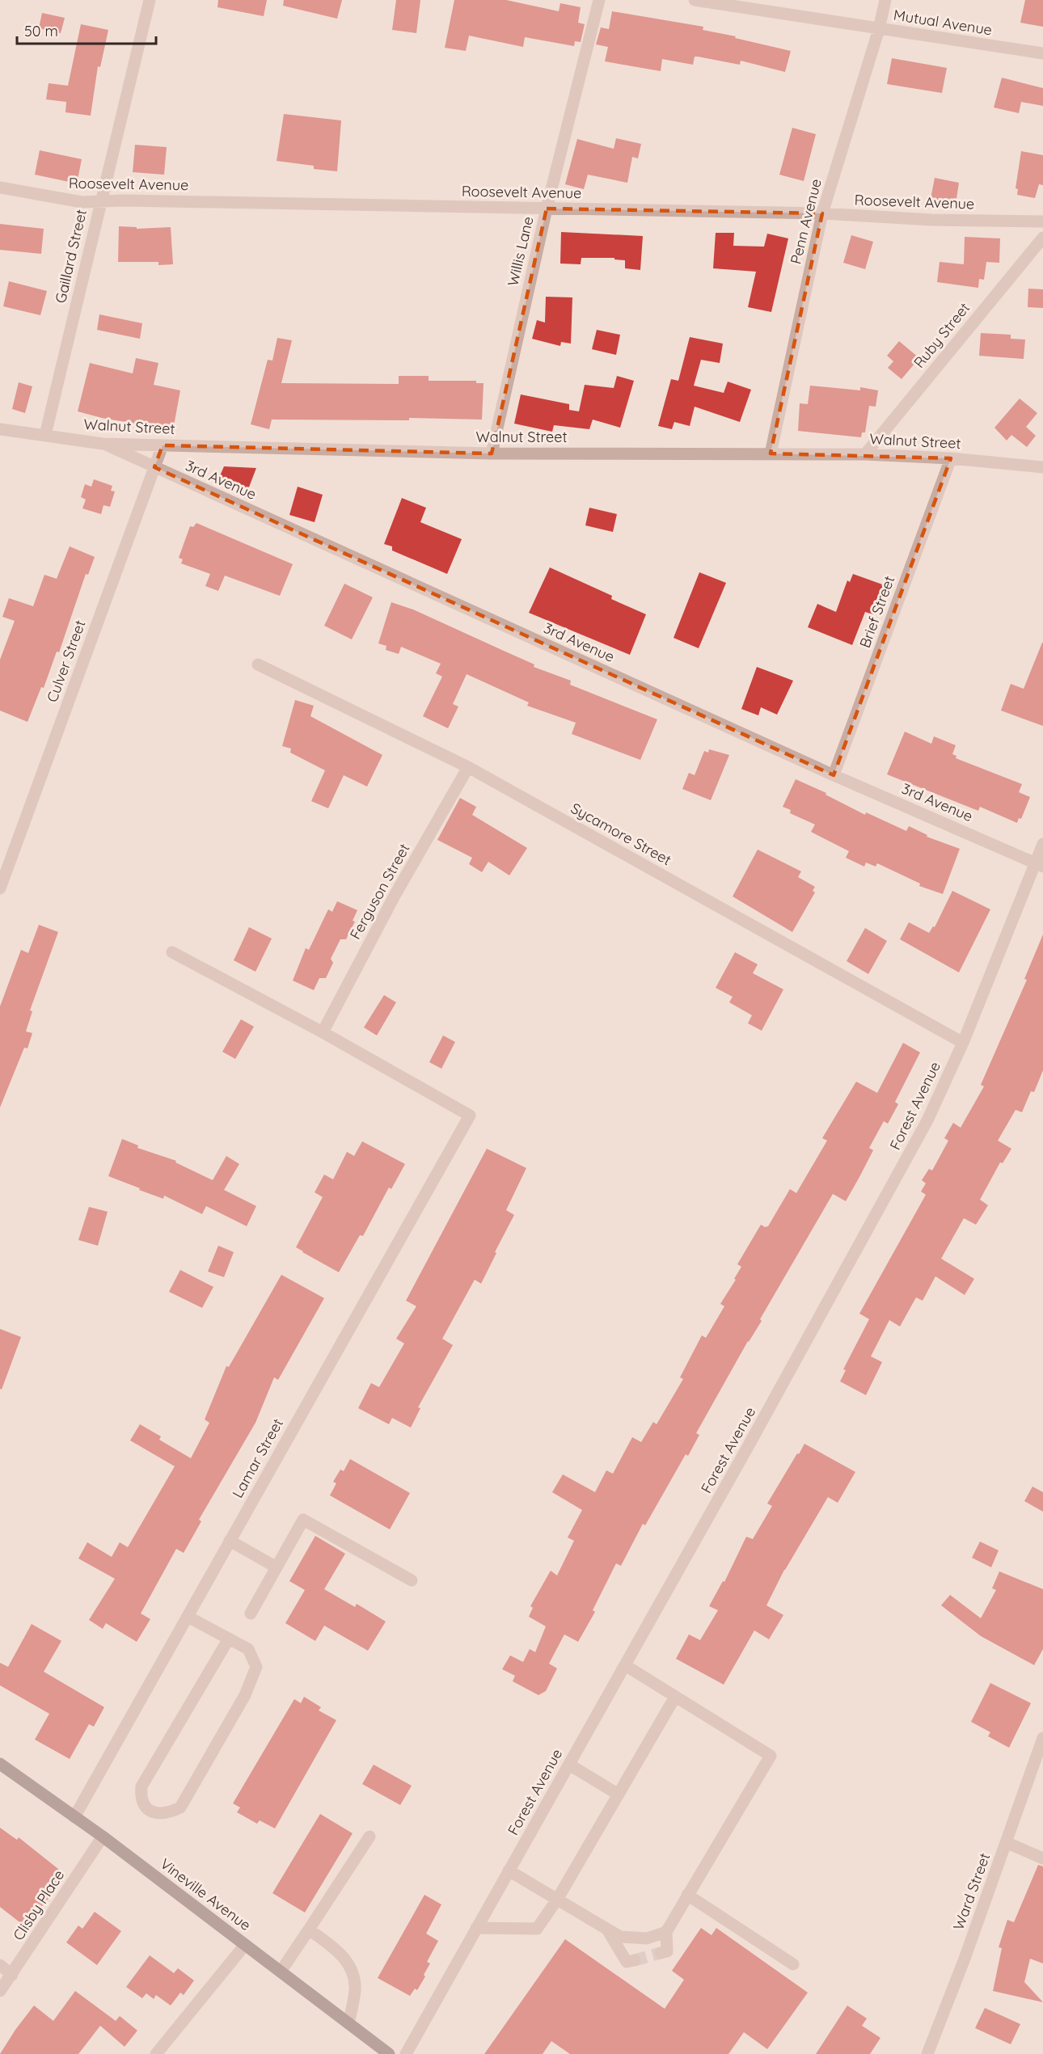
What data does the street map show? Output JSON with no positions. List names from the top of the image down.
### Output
{
  "streets": {
    "main road": ["Vineville Avenue"],
    "street": [
      "Mutual Avenue",
      "Roosevelt Avenue",
      "Penn Avenue",
      "Willis Lane",
      "Gaillard Street",
      "Ruby Street",
      "Walnut Street",
      "3rd Avenue",
      "Brief Street",
      "Culver Street",
      "Sycamore Street",
      "Ferguson Street",
      "Forest Avenue",
      "Lamar Street",
      "Ward Street",
      "Clisby Place"
    ]
  },
  "crossings": [
    ["Mutual Avenue", "Penn Avenue"],
    ["Roosevelt Avenue", "Penn Avenue"],
    ["Roosevelt Avenue", "Willis Lane"],
    ["Roosevelt Avenue", "Gaillard Street"],
    ["Penn Avenue", "Walnut Street"],
    ["Willis Lane", "Walnut Street"],
    ["Gaillard Street", "Walnut Street"],
    ["Ruby Street", "Walnut Street"],
    ["Walnut Street", "3rd Avenue"],
    ["Walnut Street", "Brief Street"],
    ["Walnut Street", "Culver Street"],
    ["3rd Avenue", "Brief Street"],
    ["3rd Avenue", "Culver Street"],
    ["3rd Avenue", "Forest Avenue"],
    ["Sycamore Street", "Ferguson Street"],
    ["Sycamore Street", "Forest Avenue"],
    ["Ferguson Street", "Lamar Street"],
    ["Lamar Street", "Vineville Avenue"],
    ["Vineville Avenue", "Clisby Place"]
  ],
  "scale_bar": "50 m"
}
